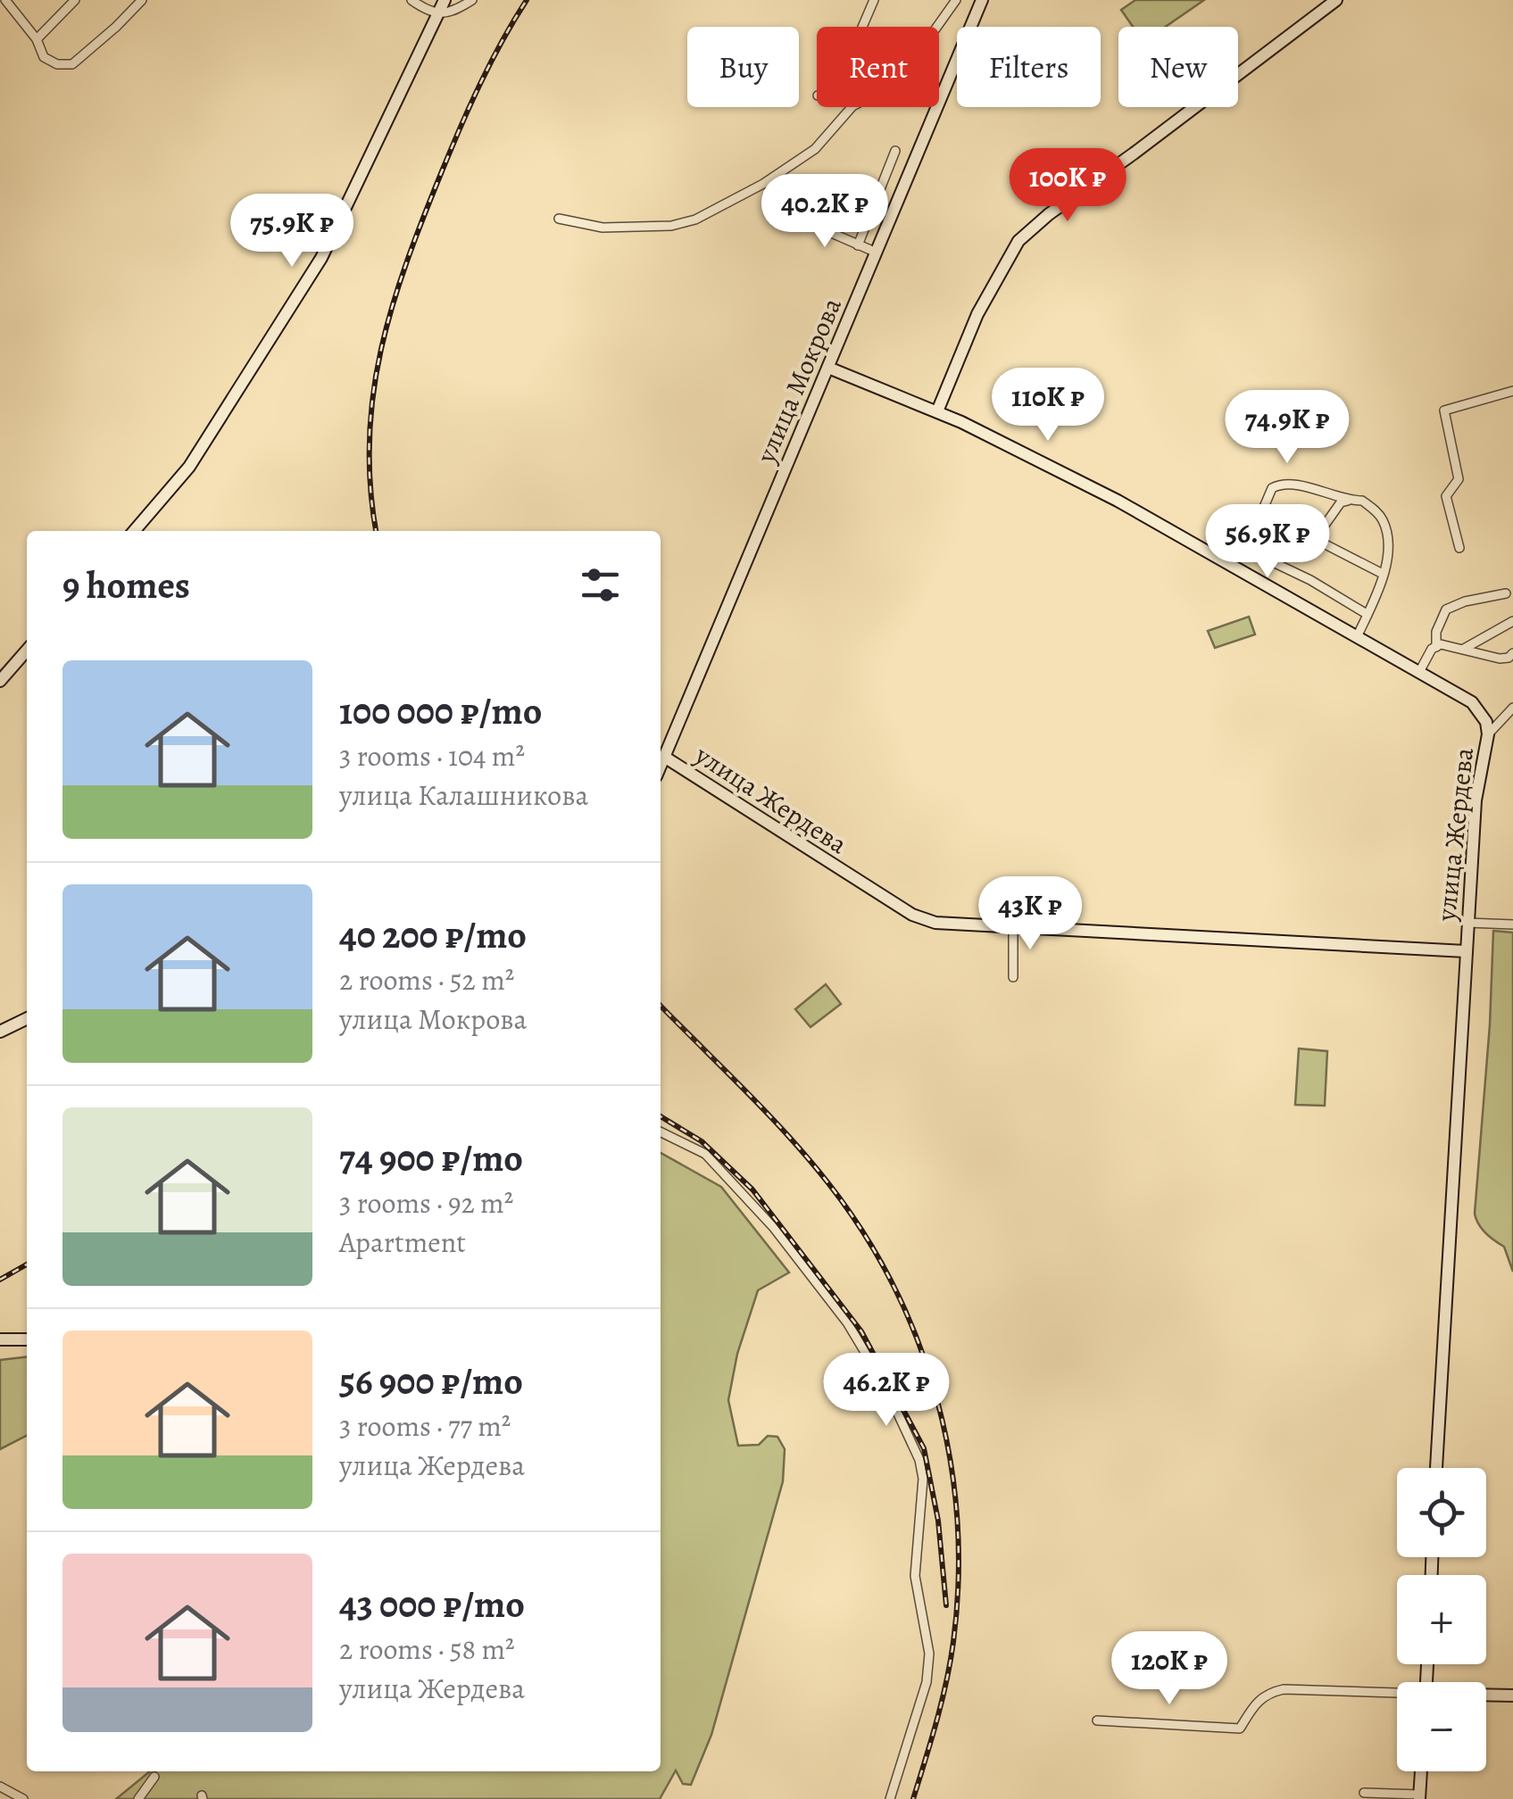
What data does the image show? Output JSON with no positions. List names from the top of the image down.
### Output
{
  "streets": {
    "main road": ["улица Мокрова", "улица Жердева"]
  },
  "crossings": [
    ["улица Мокрова", "улица Жердева"]
  ],
  "page": {
    "chip": [
      "Buy",
      "Rent",
      "Filters",
      "New"
    ],
    "price": [
      "100K ₽",
      "40.2K ₽",
      "75.9K ₽",
      "110K ₽",
      "74.9K ₽",
      "56.9K ₽",
      "43K ₽",
      "46.2K ₽",
      "120K ₽"
    ],
    "heading": "9 homes",
    "list": [
      {
        "name": "100 000 ₽/mo",
        "note": "3 rooms · 104 m² · улица Калашникова"
      },
      {
        "name": "40 200 ₽/mo",
        "note": "2 rooms · 52 m² · улица Мокрова"
      },
      {
        "name": "74 900 ₽/mo",
        "note": "3 rooms · 92 m² · Apartment"
      },
      {
        "name": "56 900 ₽/mo",
        "note": "3 rooms · 77 m² · улица Жердева"
      },
      {
        "name": "43 000 ₽/mo",
        "note": "2 rooms · 58 m² · улица Жердева"
      }
    ],
    "map_buttons": ["+", "−"]
  }
}
